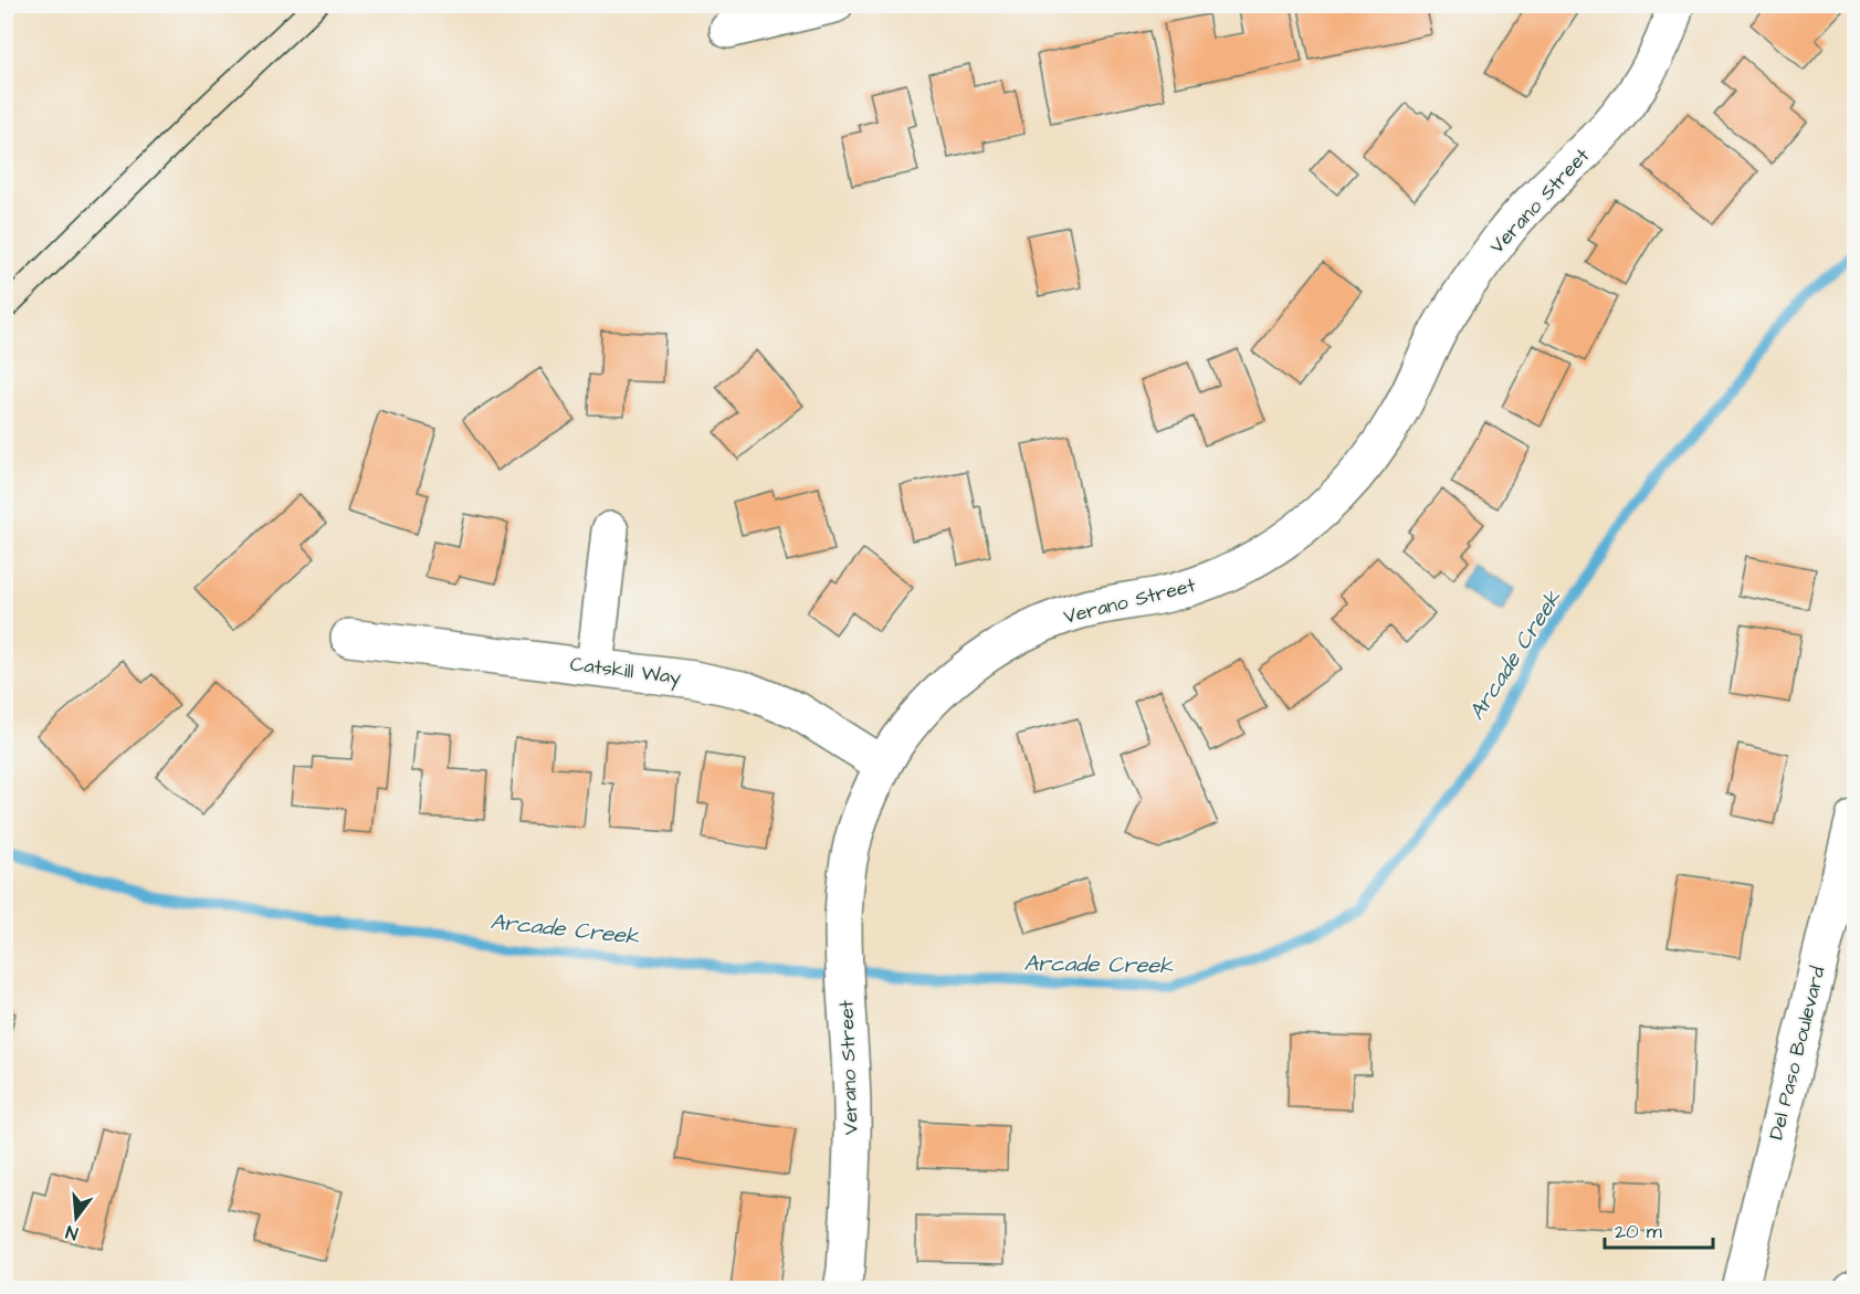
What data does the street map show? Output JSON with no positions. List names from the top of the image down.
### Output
{
  "streets": {
    "street": ["Verano Street", "Catskill Way", "Del Paso Boulevard"]
  },
  "crossings": [
    ["Verano Street", "Catskill Way"]
  ],
  "water": ["Arcade Creek"],
  "scale_bar": "20 m",
  "north": "bottom"
}
